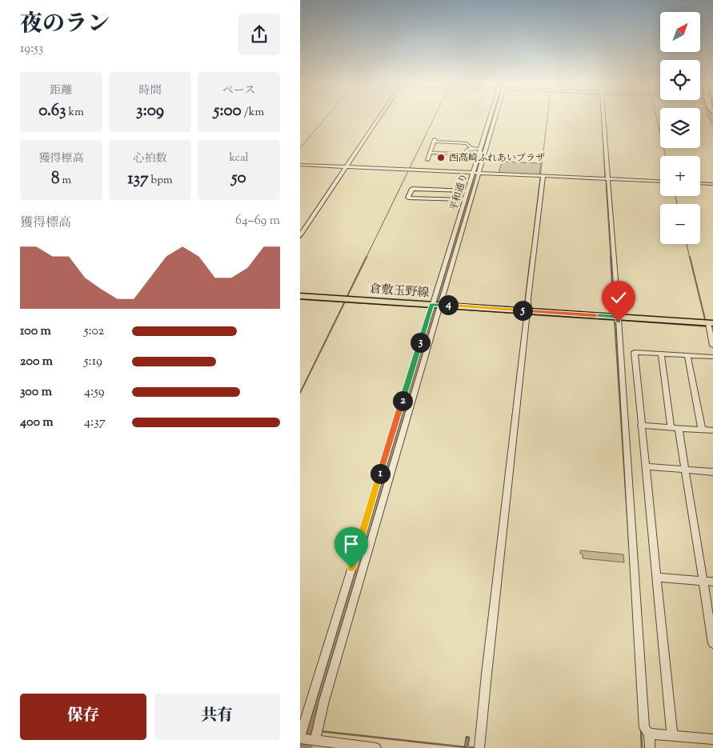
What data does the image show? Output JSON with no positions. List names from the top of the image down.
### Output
{
  "streets": {
    "main road": ["倉敷玉野線"],
    "street": ["平和通り"]
  },
  "crossings": [
    ["平和通り", "倉敷玉野線"]
  ],
  "places": ["西高崎ふれあいプラザ"],
  "north": "top right",
  "page": {
    "heading": ["夜のラン", "19:53"],
    "map_buttons": ["+", "−"],
    "stats": [
      ["距離", "0.63 km"],
      ["時間", "3:09"],
      ["ペース", "5:00 /km"],
      ["獲得標高", "8 m"],
      ["心拍数", "137 bpm"],
      ["kcal", "50"]
    ],
    "chart": ["獲得標高", "64–69 m"],
    "pins": [
      "4",
      "5",
      "3",
      "2",
      "1"
    ],
    "list": [
      {
        "name": "100 m",
        "note": "5:02"
      },
      {
        "name": "200 m",
        "note": "5:19"
      },
      {
        "name": "300 m",
        "note": "4:59"
      },
      {
        "name": "400 m",
        "note": "4:37"
      }
    ],
    "buttons": ["保存", "共有"]
  }
}
